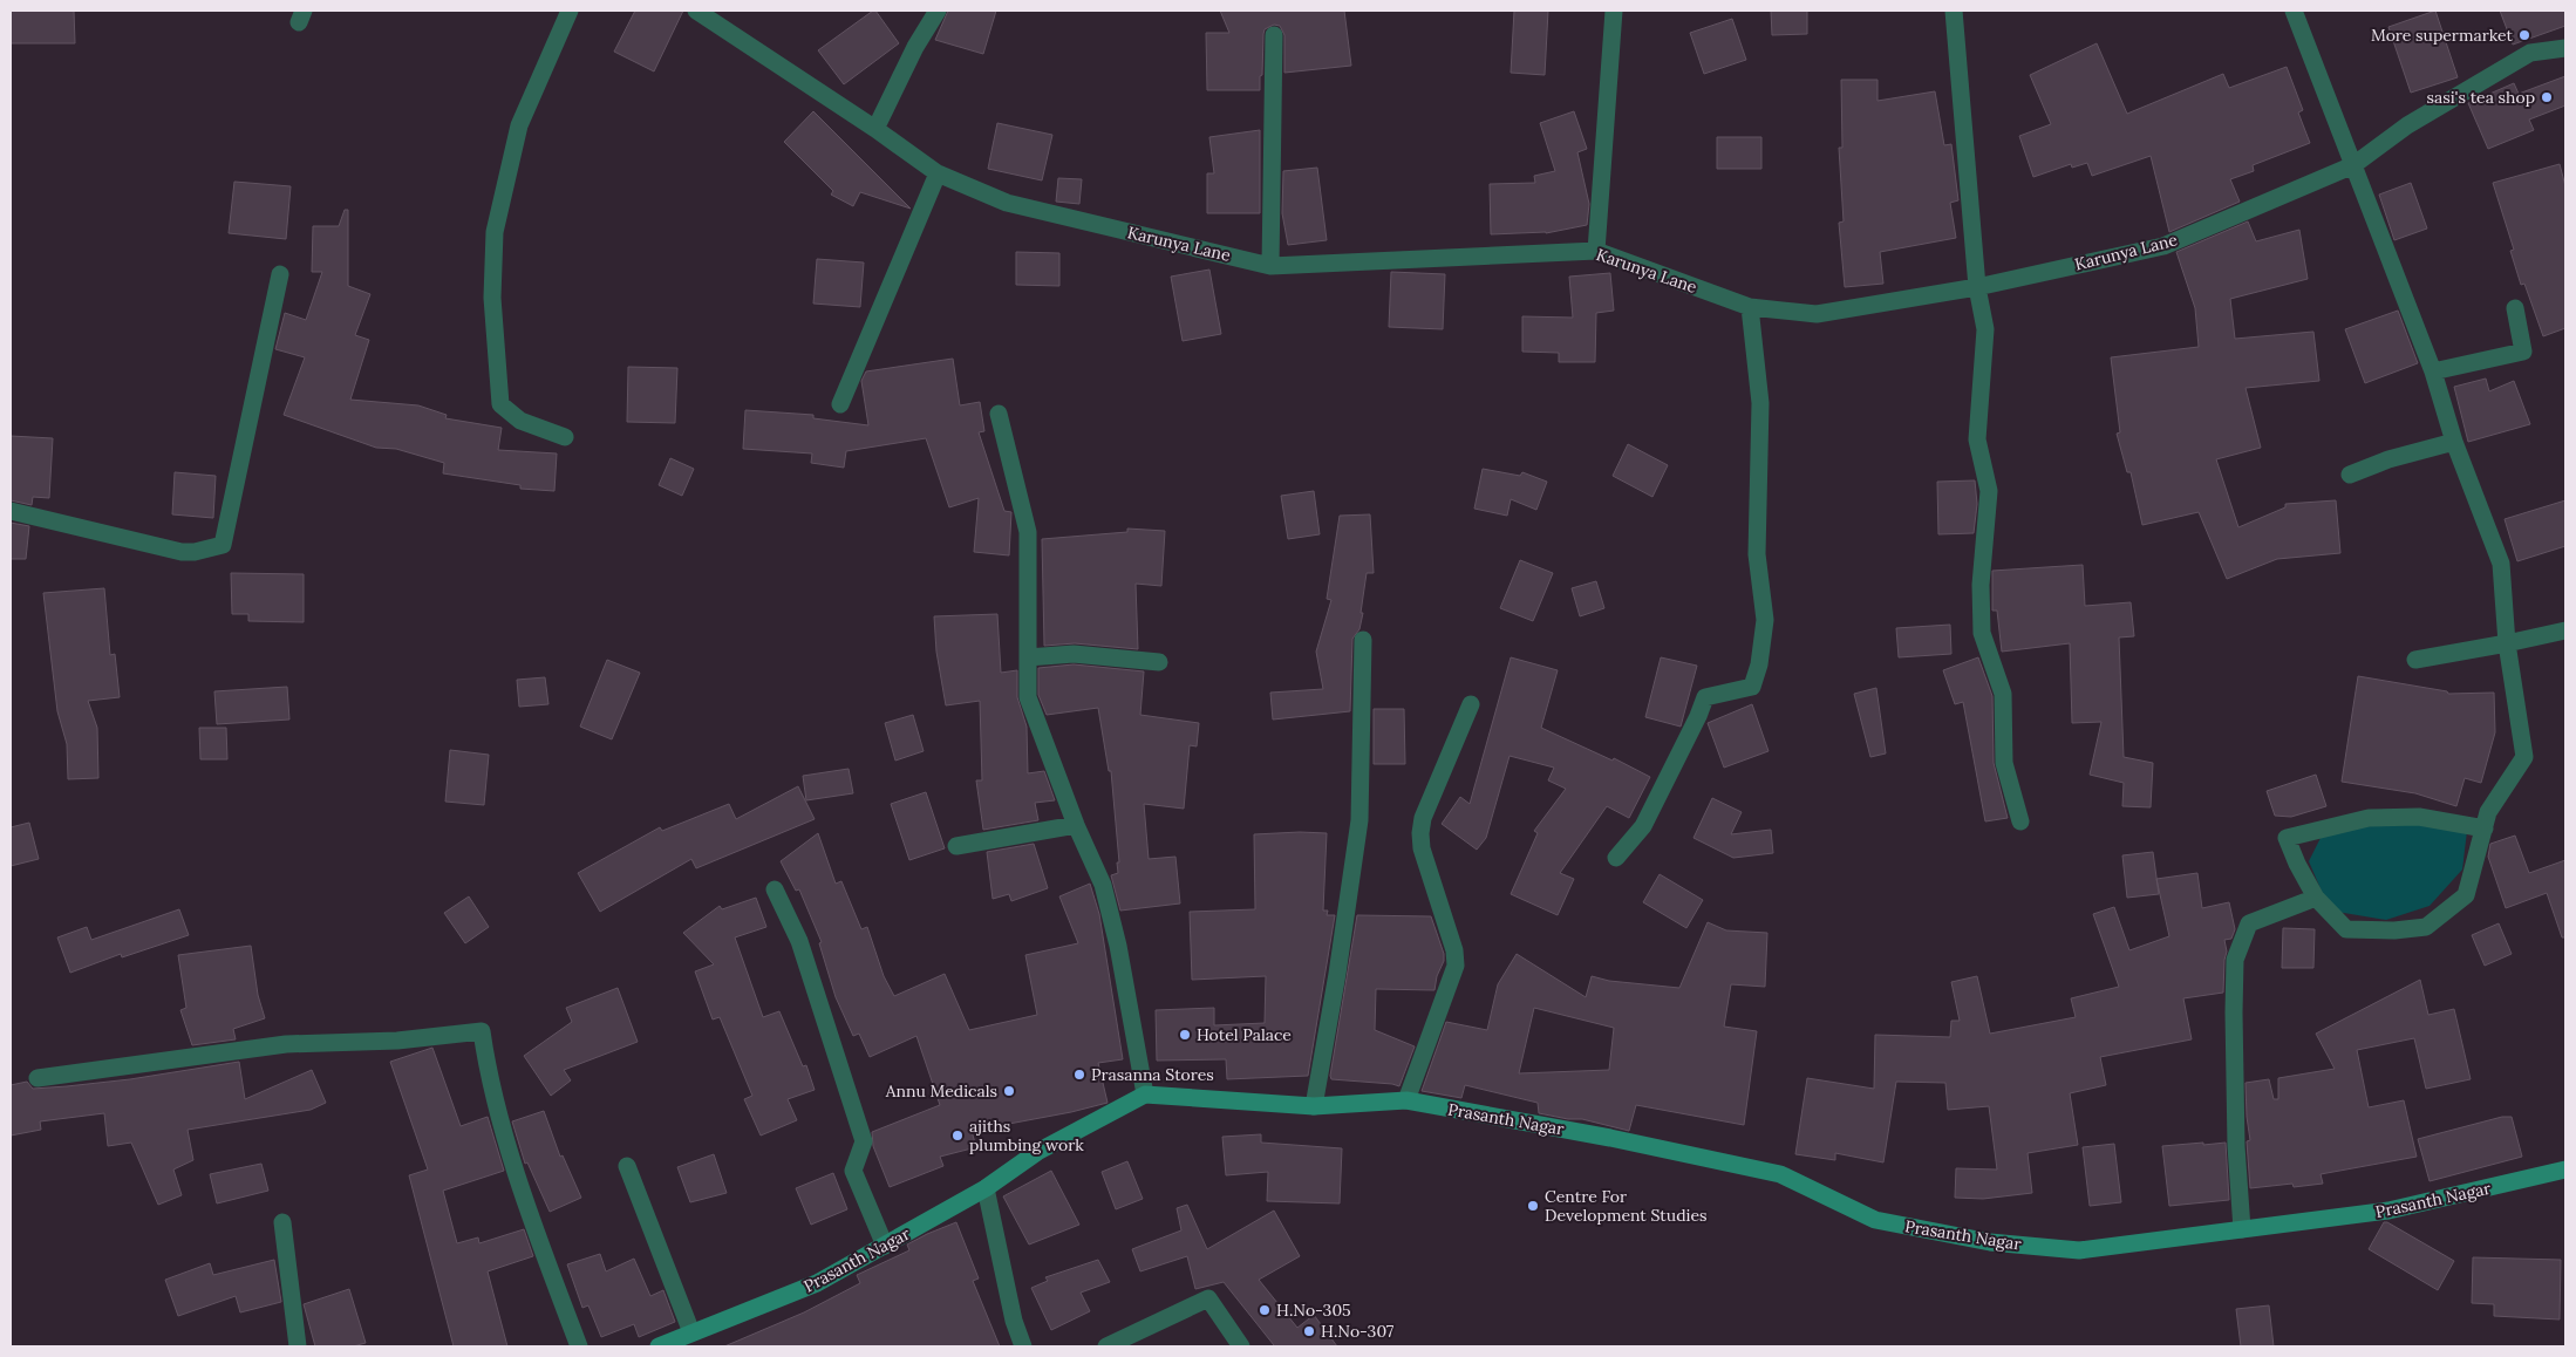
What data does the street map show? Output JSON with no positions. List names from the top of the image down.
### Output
{
  "streets": {
    "street": ["Karunya Lane", "Prasanth Nagar"]
  },
  "places": [
    "More supermarket",
    "sasi's tea shop",
    "Hotel Palace",
    "Prasanna Stores",
    "Annu Medicals",
    "ajiths plumbing work",
    "Centre For Development Studies",
    "H.No-305",
    "H.No-307"
  ]
}
